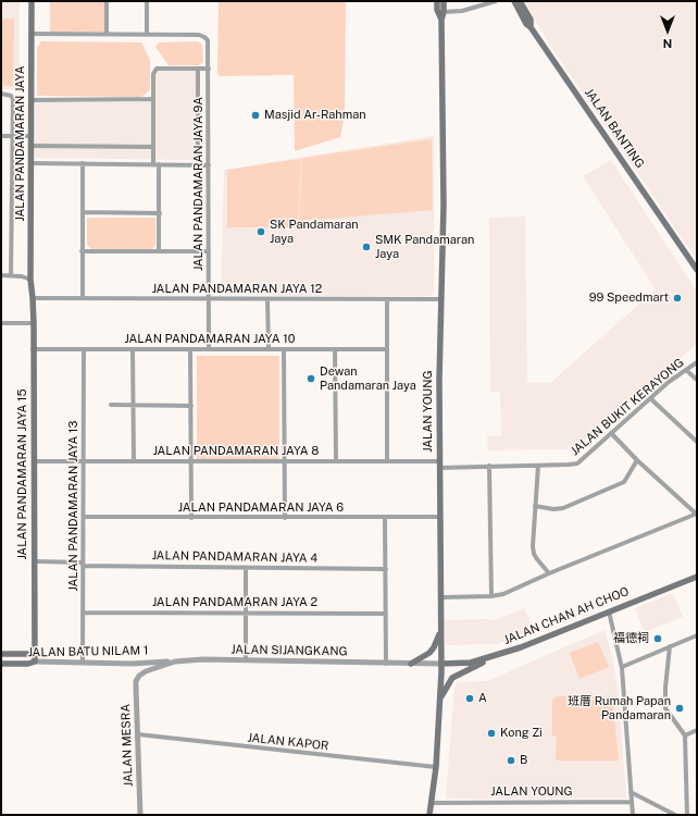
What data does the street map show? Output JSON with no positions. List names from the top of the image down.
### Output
{
  "streets": {
    "main road": [
      "JALAN BANTING",
      "JALAN PANDAMARAN JAYA",
      "JALAN YOUNG",
      "JALAN PANDAMARAN JAYA 15",
      "JALAN CHAN AH CHOO",
      "JALAN BATU NILAM 1"
    ],
    "street": [
      "JALAN PANDAMARAN JAYA 9A",
      "JALAN PANDAMARAN JAYA 12",
      "JALAN PANDAMARAN JAYA 10",
      "JALAN BUKIT KERAYONG",
      "JALAN PANDAMARAN JAYA 8",
      "JALAN PANDAMARAN JAYA 13",
      "JALAN PANDAMARAN JAYA 6",
      "JALAN PANDAMARAN JAYA 4",
      "JALAN PANDAMARAN JAYA 2",
      "JALAN SIJANGKANG",
      "JALAN KAPOR",
      "JALAN MESRA"
    ]
  },
  "crossings": [
    ["JALAN PANDAMARAN JAYA", "JALAN PANDAMARAN JAYA 15"],
    ["JALAN PANDAMARAN JAYA 9A", "JALAN PANDAMARAN JAYA 12"],
    ["JALAN PANDAMARAN JAYA 9A", "JALAN PANDAMARAN JAYA 10"],
    ["JALAN PANDAMARAN JAYA 12", "JALAN YOUNG"],
    ["JALAN PANDAMARAN JAYA 12", "JALAN PANDAMARAN JAYA 15"],
    ["JALAN PANDAMARAN JAYA 10", "JALAN PANDAMARAN JAYA 15"],
    ["JALAN PANDAMARAN JAYA 10", "JALAN PANDAMARAN JAYA 13"],
    ["JALAN BUKIT KERAYONG", "JALAN YOUNG"],
    ["JALAN BUKIT KERAYONG", "JALAN PANDAMARAN JAYA 8"],
    ["JALAN YOUNG", "JALAN PANDAMARAN JAYA 8"],
    ["JALAN YOUNG", "JALAN PANDAMARAN JAYA 6"],
    ["JALAN YOUNG", "JALAN CHAN AH CHOO"],
    ["JALAN YOUNG", "JALAN SIJANGKANG"],
    ["JALAN YOUNG", "JALAN KAPOR"],
    ["JALAN PANDAMARAN JAYA 8", "JALAN PANDAMARAN JAYA 15"],
    ["JALAN PANDAMARAN JAYA 8", "JALAN PANDAMARAN JAYA 13"],
    ["JALAN PANDAMARAN JAYA 15", "JALAN PANDAMARAN JAYA 4"],
    ["JALAN PANDAMARAN JAYA 15", "JALAN BATU NILAM 1"],
    ["JALAN PANDAMARAN JAYA 13", "JALAN PANDAMARAN JAYA 6"],
    ["JALAN PANDAMARAN JAYA 13", "JALAN PANDAMARAN JAYA 4"],
    ["JALAN PANDAMARAN JAYA 13", "JALAN PANDAMARAN JAYA 2"],
    ["JALAN PANDAMARAN JAYA 13", "JALAN BATU NILAM 1"],
    ["JALAN CHAN AH CHOO", "JALAN SIJANGKANG"],
    ["JALAN SIJANGKANG", "JALAN BATU NILAM 1"],
    ["JALAN SIJANGKANG", "JALAN MESRA"],
    ["JALAN KAPOR", "JALAN MESRA"]
  ],
  "places": [
    "Masjid Ar-Rahman",
    "SK Pandamaran Jaya",
    "SMK Pandamaran Jaya",
    "99 Speedmart",
    "Dewan Pandamaran Jaya",
    "福德祠",
    "A",
    "班厝 Rumah Papan Pandamaran",
    "Kong Zi",
    "B"
  ],
  "north": "bottom"
}
